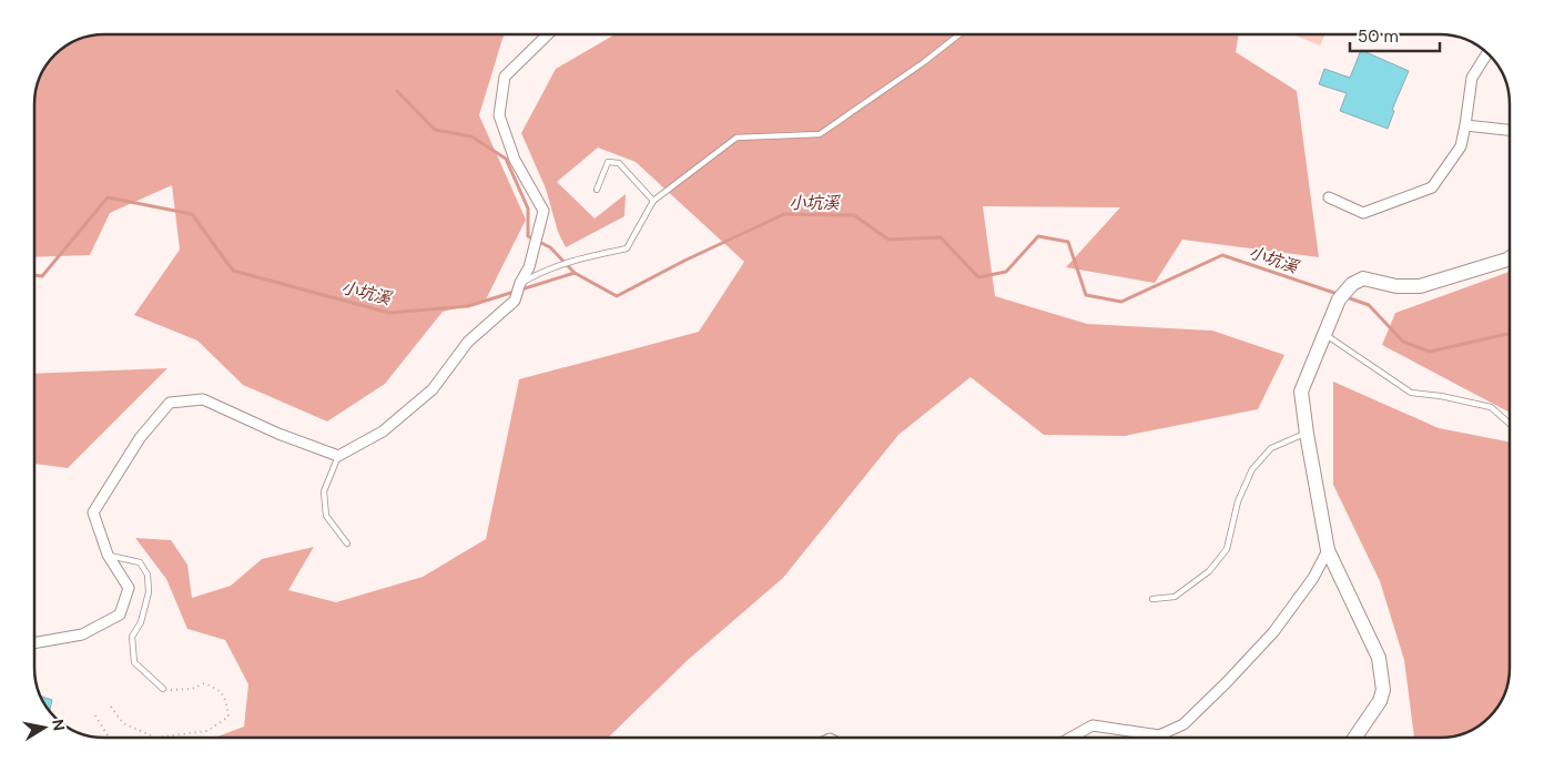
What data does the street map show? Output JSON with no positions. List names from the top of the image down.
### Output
{
  "water": ["小坑溪"],
  "scale_bar": "50 m",
  "north": "right"
}
